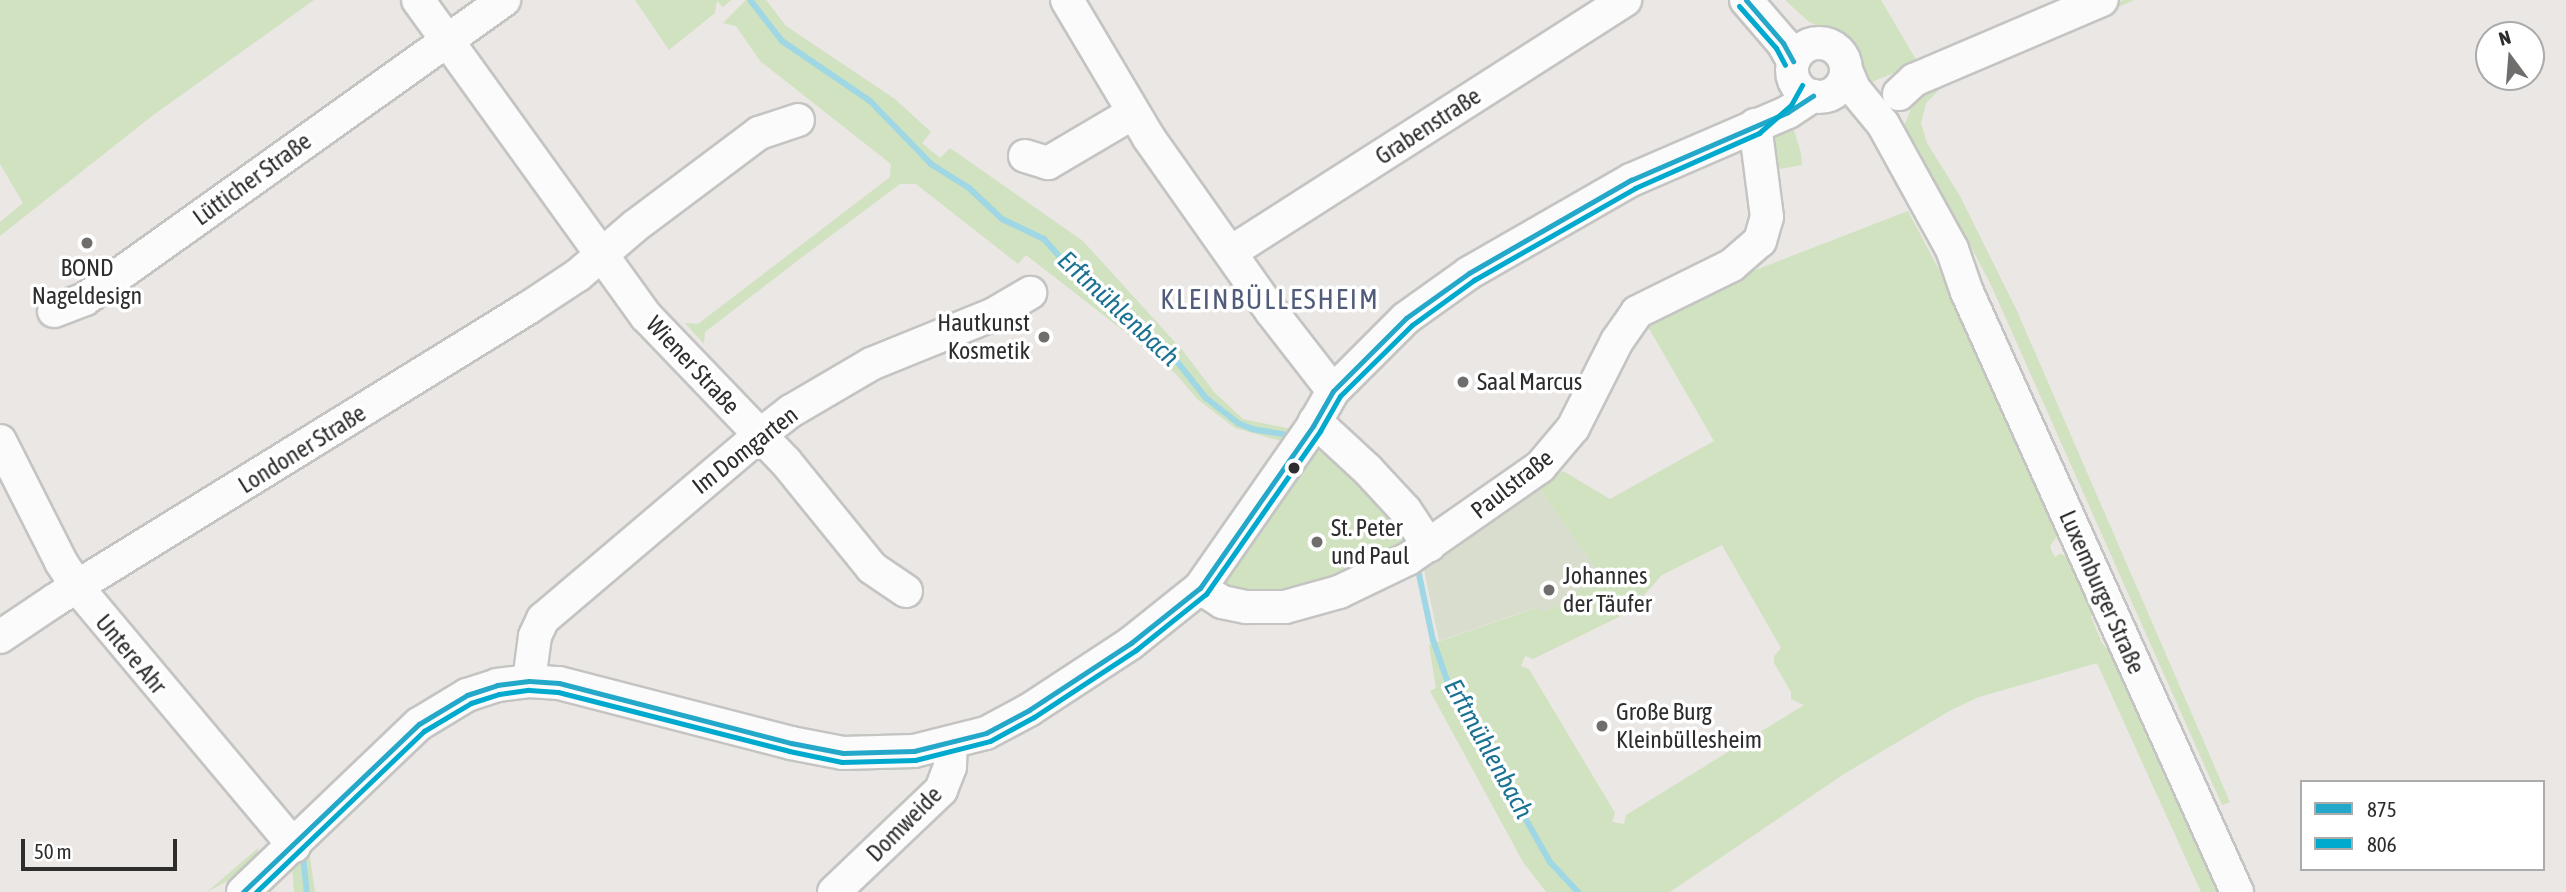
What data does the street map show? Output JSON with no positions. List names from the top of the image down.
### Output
{
  "streets": {
    "street": [
      "Grabenstraße",
      "Lütticher Straße",
      "Wiener Straße",
      "Londoner Straße",
      "Im Domgarten",
      "Paulstraße",
      "Luxemburger Straße",
      "Untere Ahr",
      "Domweide"
    ]
  },
  "crossings": [
    ["Lütticher Straße", "Wiener Straße"],
    ["Wiener Straße", "Londoner Straße"],
    ["Wiener Straße", "Im Domgarten"],
    ["Londoner Straße", "Untere Ahr"]
  ],
  "districts": ["KLEINBÜLLESHEIM"],
  "water": ["Erftmühlenbach"],
  "places": [
    "BOND Nageldesign",
    "Hautkunst Kosmetik",
    "Saal Marcus",
    "St. Peter und Paul",
    "Johannes der Täufer",
    "Große Burg Kleinbüllesheim"
  ],
  "lines": ["transit line 875", "transit line 806"],
  "legend": ["875", "806"],
  "scale_bar": "50 m",
  "north": "top"
}
